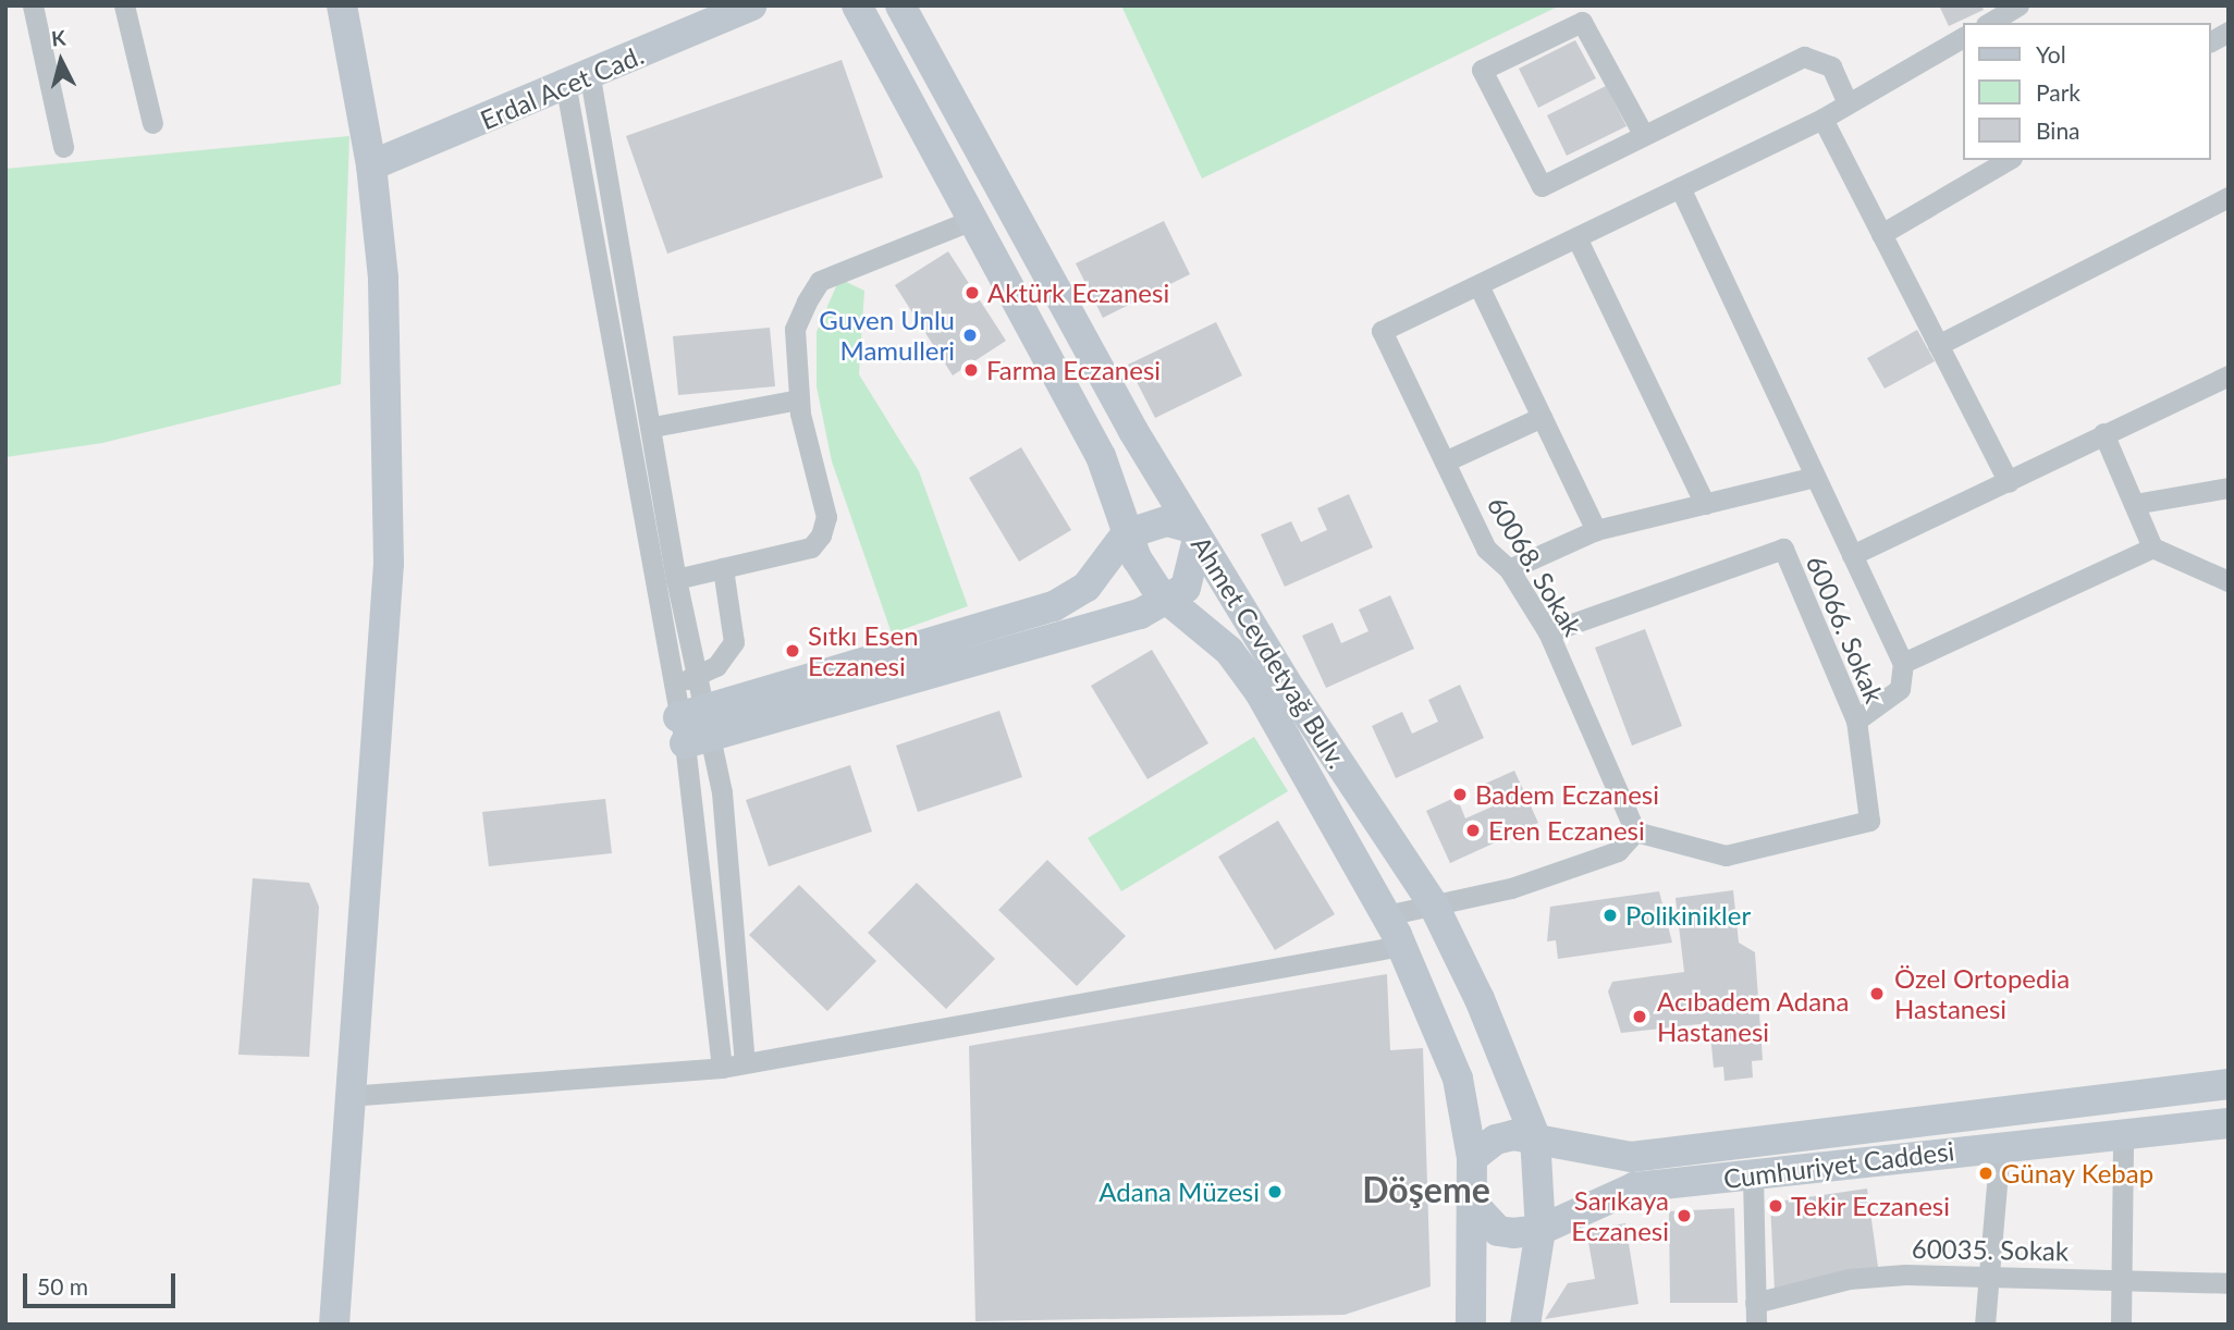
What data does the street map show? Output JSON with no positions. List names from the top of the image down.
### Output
{
  "streets": {
    "street": [
      "Erdal Acet Cad.",
      "60068. Sokak",
      "60066. Sokak",
      "Ahmet Cevdetyağ Bulv.",
      "Cumhuriyet Caddesi",
      "60035. Sokak"
    ]
  },
  "crossings": [
    ["60068. Sokak", "60066. Sokak"],
    ["Ahmet Cevdetyağ Bulv.", "Cumhuriyet Caddesi"]
  ],
  "districts": ["Döşeme"],
  "places": [
    "Aktürk Eczanesi",
    "Guven Unlu Mamulleri",
    "Farma Eczanesi",
    "Sıtkı Esen Eczanesi",
    "Badem Eczanesi",
    "Eren Eczanesi",
    "Polikinikler",
    "Özel Ortopedia Hastanesi",
    "Acıbadem Adana Hastanesi",
    "Günay Kebap",
    "Adana Müzesi",
    "Tekir Eczanesi",
    "Sarıkaya Eczanesi"
  ],
  "legend": ["Yol", "Park", "Bina"],
  "scale_bar": "50 m",
  "north": "top"
}
